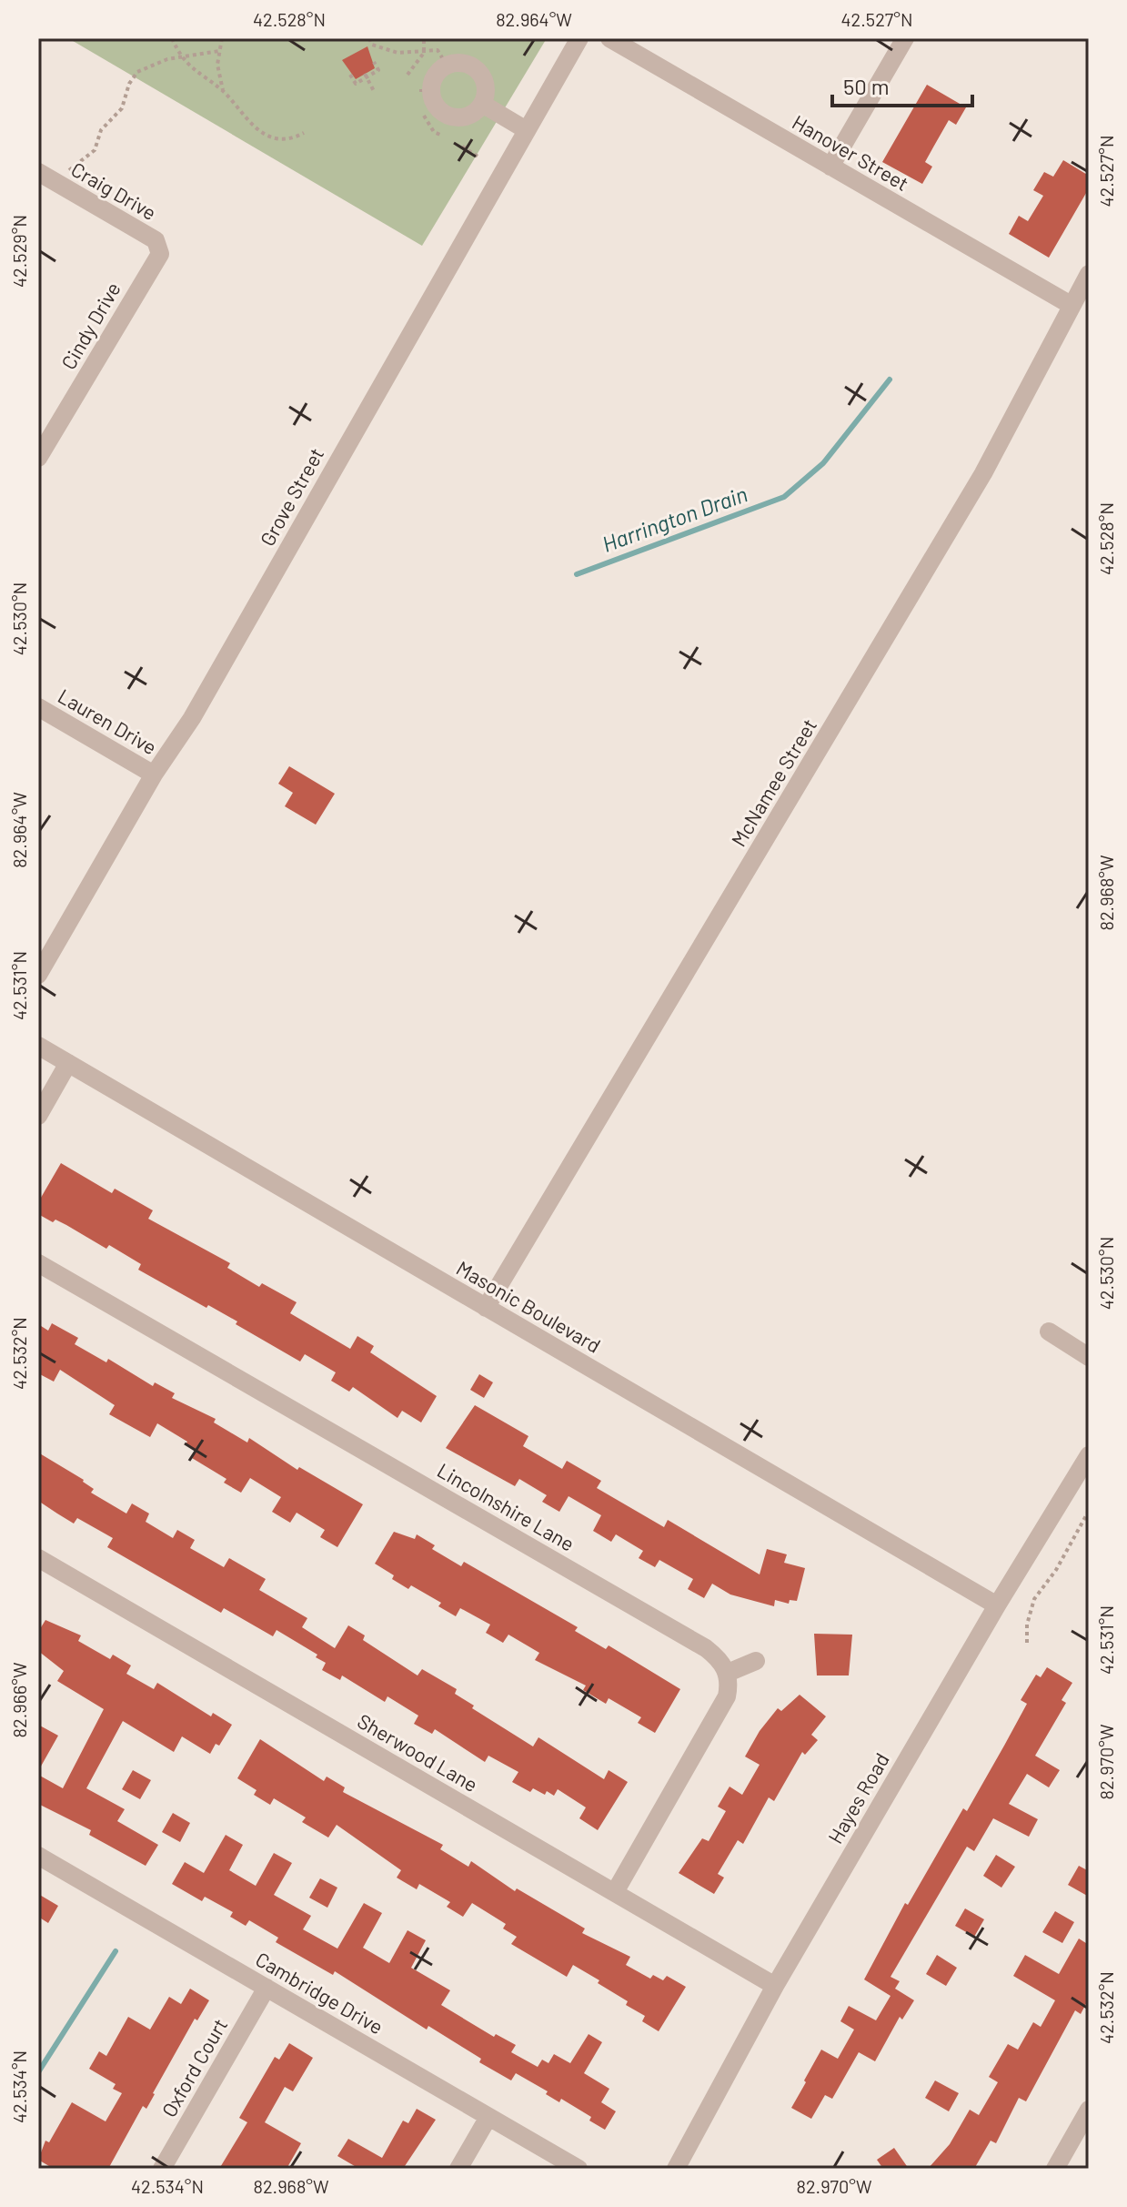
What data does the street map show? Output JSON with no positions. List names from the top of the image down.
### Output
{
  "streets": {
    "street": [
      "Hanover Street",
      "Craig Drive",
      "Cindy Drive",
      "Grove Street",
      "Lauren Drive",
      "McNamee Street",
      "Masonic Boulevard",
      "Lincolnshire Lane",
      "Sherwood Lane",
      "Hayes Road",
      "Cambridge Drive",
      "Oxford Court"
    ]
  },
  "crossings": [
    ["Hanover Street", "McNamee Street"],
    ["Craig Drive", "Cindy Drive"],
    ["Grove Street", "Lauren Drive"],
    ["McNamee Street", "Masonic Boulevard"],
    ["Masonic Boulevard", "Hayes Road"],
    ["Sherwood Lane", "Hayes Road"],
    ["Cambridge Drive", "Oxford Court"]
  ],
  "water": ["Harrington Drain"],
  "scale_bar": "50 m",
  "coordinates": [
    "42.528°N",
    "82.964°W",
    "42.527°N",
    "42.529°N",
    "42.530°N",
    "82.968°W",
    "42.531°N",
    "42.532°N",
    "82.966°W",
    "82.970°W",
    "42.534°N"
  ]
}
